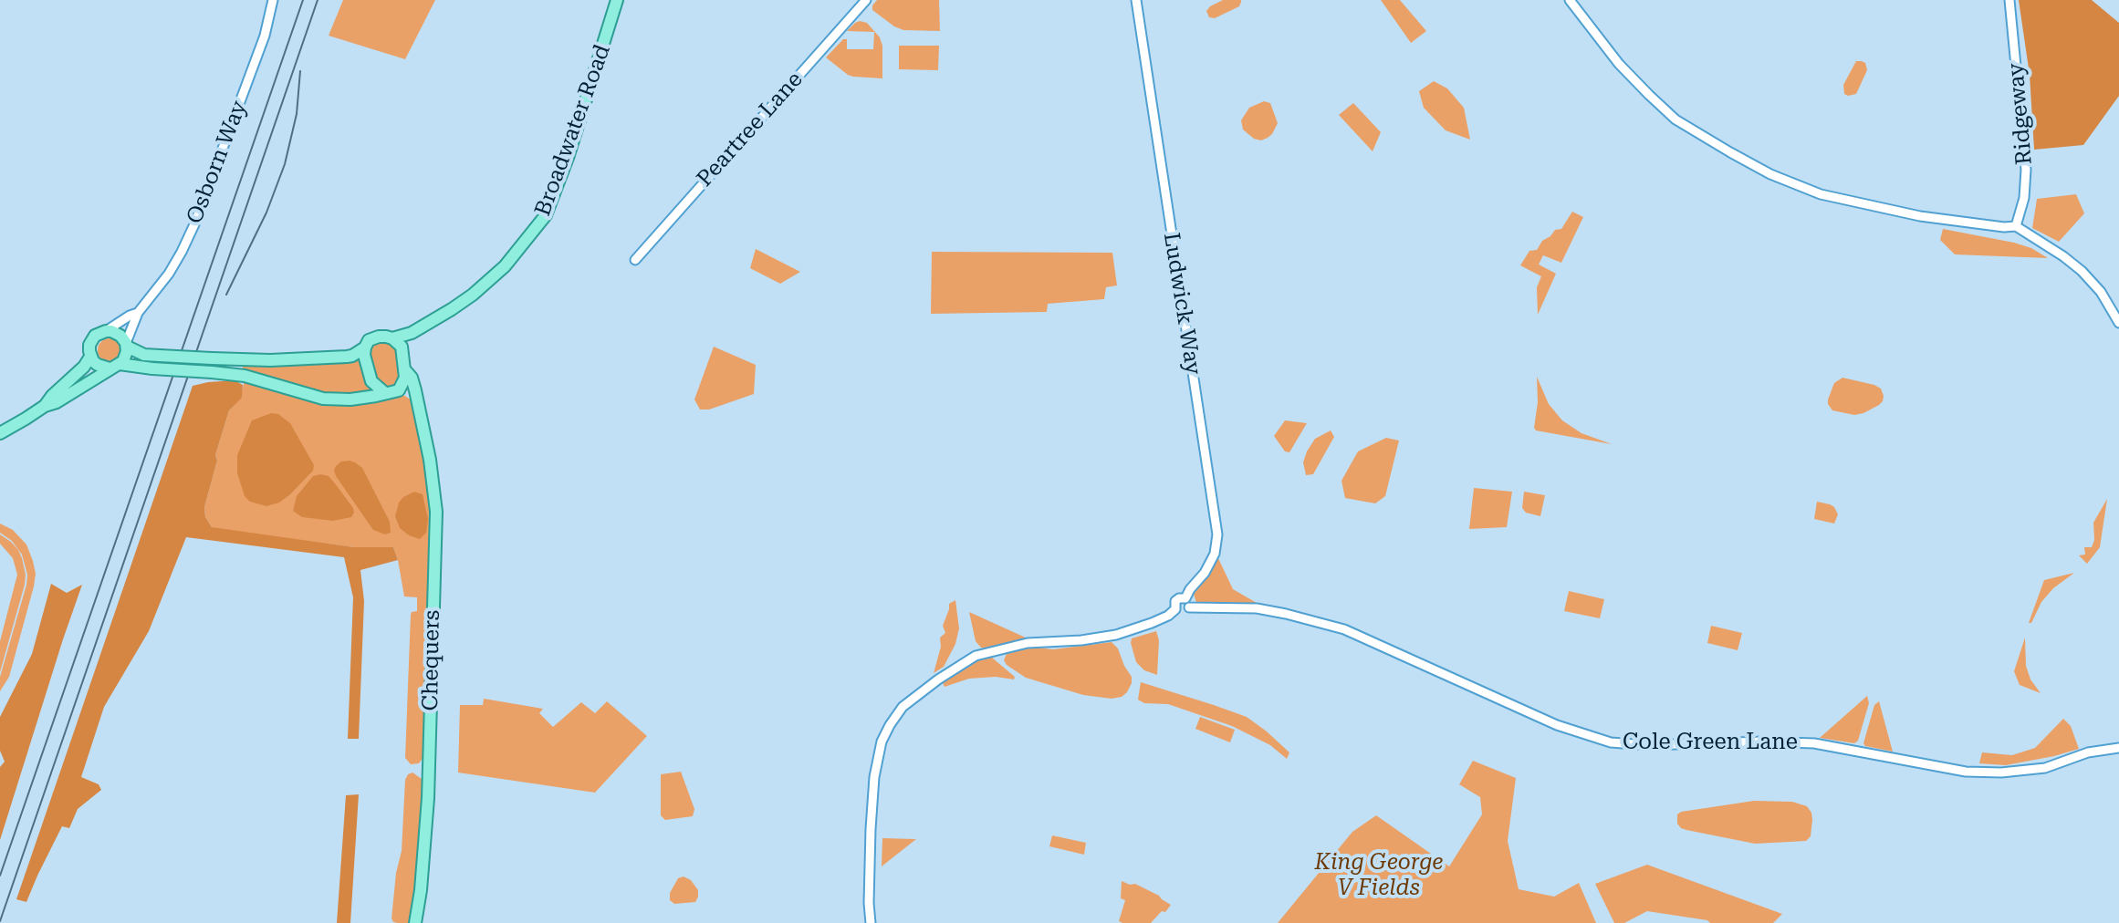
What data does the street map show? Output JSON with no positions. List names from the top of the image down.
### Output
{
  "streets": {
    "main road": ["Broadwater Road", "Chequers"],
    "street": [
      "Ridgeway",
      "Peartree Lane",
      "Osborn Way",
      "Ludwick Way",
      "Cole Green Lane"
    ]
  },
  "crossings": [
    ["Broadwater Road", "Chequers"],
    ["Ludwick Way", "Cole Green Lane"]
  ],
  "parks": ["King George V Fields"]
}
